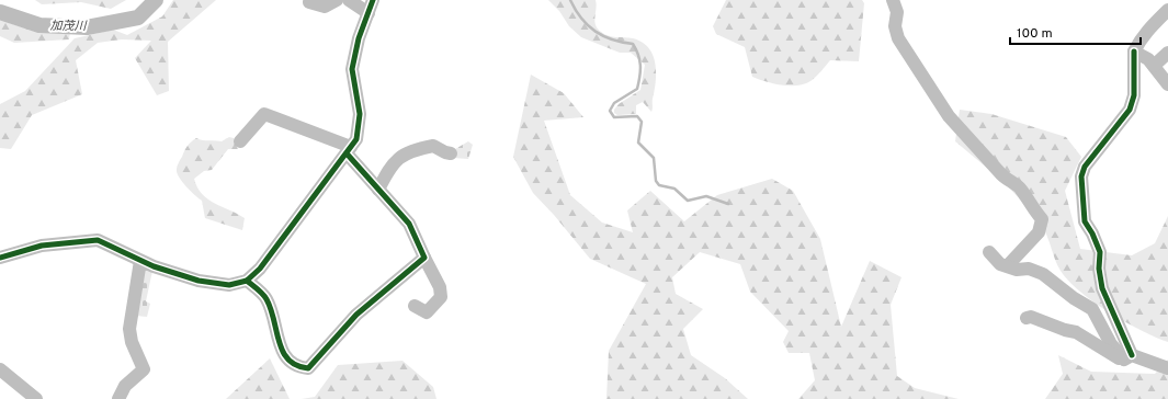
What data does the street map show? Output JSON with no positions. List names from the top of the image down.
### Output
{
  "water": ["加茂川"],
  "scale_bar": "100 m"
}
